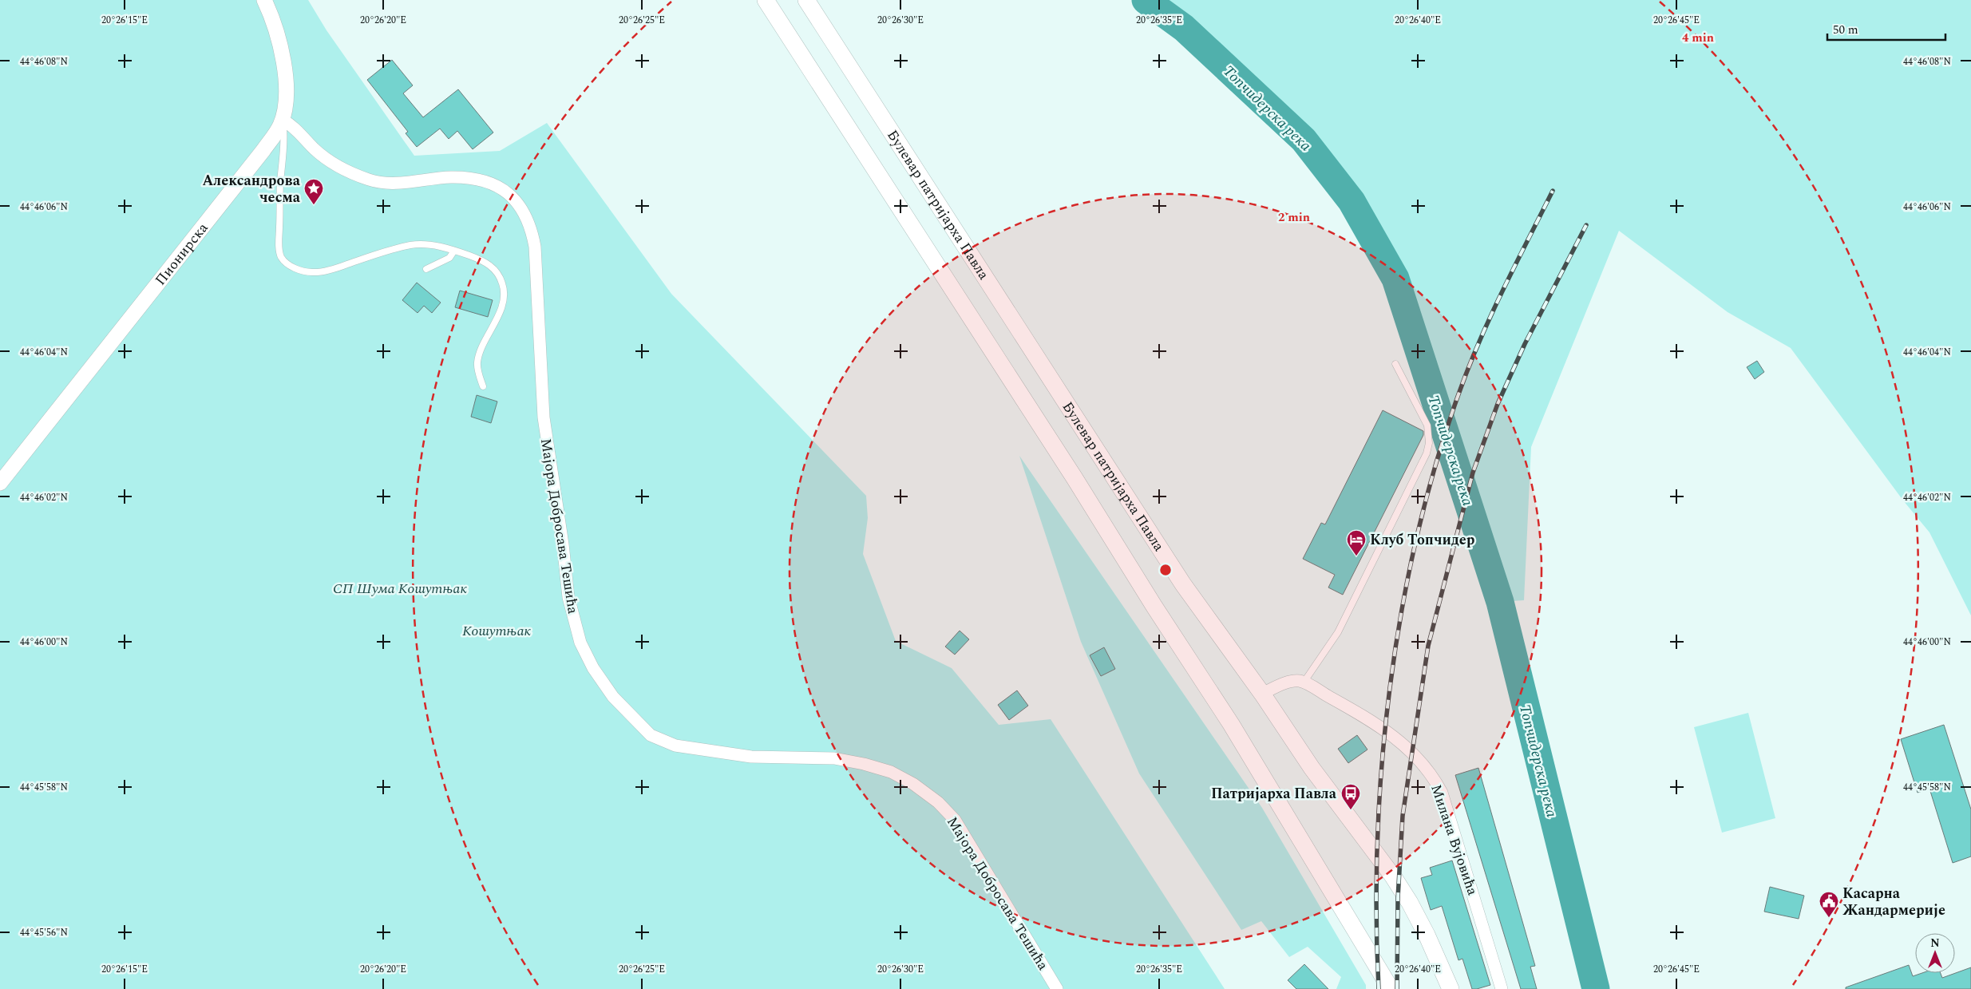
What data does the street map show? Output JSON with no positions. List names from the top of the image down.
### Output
{
  "streets": {
    "main road": ["Булевар патријарха Павла"],
    "street": ["Пионирска", "Мајора Добросава Тешића", "Милана Вујовића"]
  },
  "crossings": [
    ["Пионирска", "Мајора Добросава Тешића"]
  ],
  "water": ["Топчидерска река"],
  "parks": ["СП Шума Кошутњак", "Кошутњак"],
  "places": {
    "place": ["Александрова чесма"],
    "hotel": ["Клуб Топчидер"],
    "bus stop": ["Патријарха Павла"],
    "public building": ["Касарна Жандармерије"]
  },
  "scale_bar": "50 m",
  "north": "top",
  "coordinates": [
    "20°26'15\"E",
    "20°26'20\"E",
    "20°26'25\"E",
    "20°26'30\"E",
    "20°26'35\"E",
    "20°26'40\"E",
    "20°26'45\"E",
    "44°46'08\"N",
    "44°46'06\"N",
    "44°46'04\"N",
    "44°46'02\"N",
    "44°46'00\"N",
    "44°45'58\"N",
    "44°45'56\"N"
  ],
  "rings": ["4 min", "2 min"]
}
